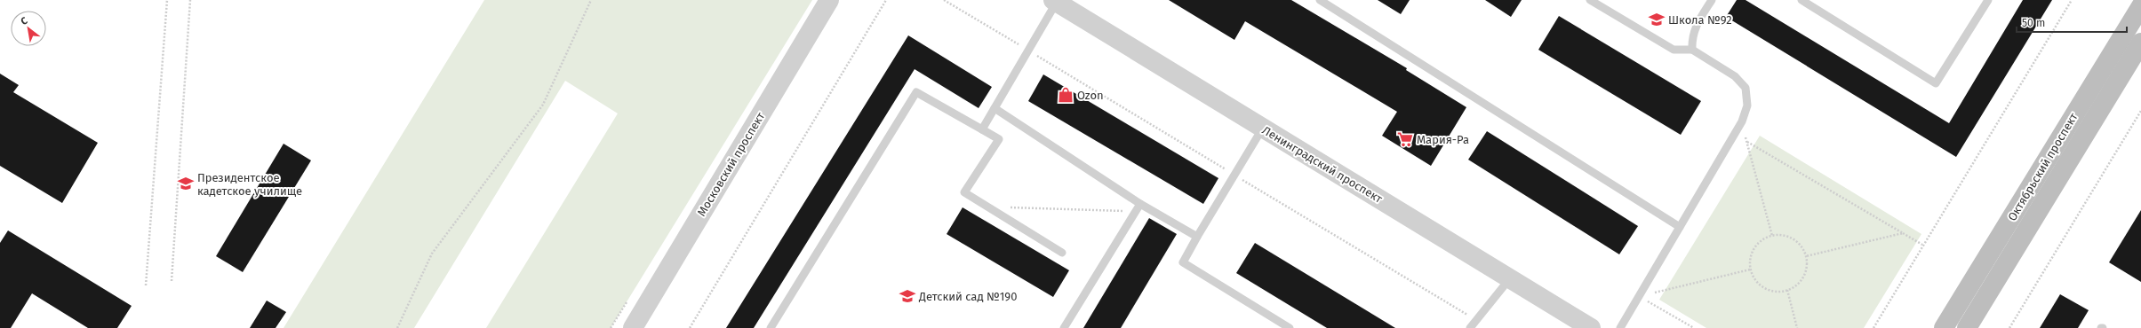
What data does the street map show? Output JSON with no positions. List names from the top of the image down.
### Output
{
  "streets": {
    "main road": ["Октябрьский проспект"],
    "street": ["Московский проспект", "Ленинградский проспект"]
  },
  "places": {
    "school or university": ["Школа №92", "Президентское кадетское училище", "Детский сад №190"],
    "shop": ["Ozon"],
    "supermarket": ["Мария-Ра"]
  },
  "scale_bar": "50 m",
  "north": "top left"
}
